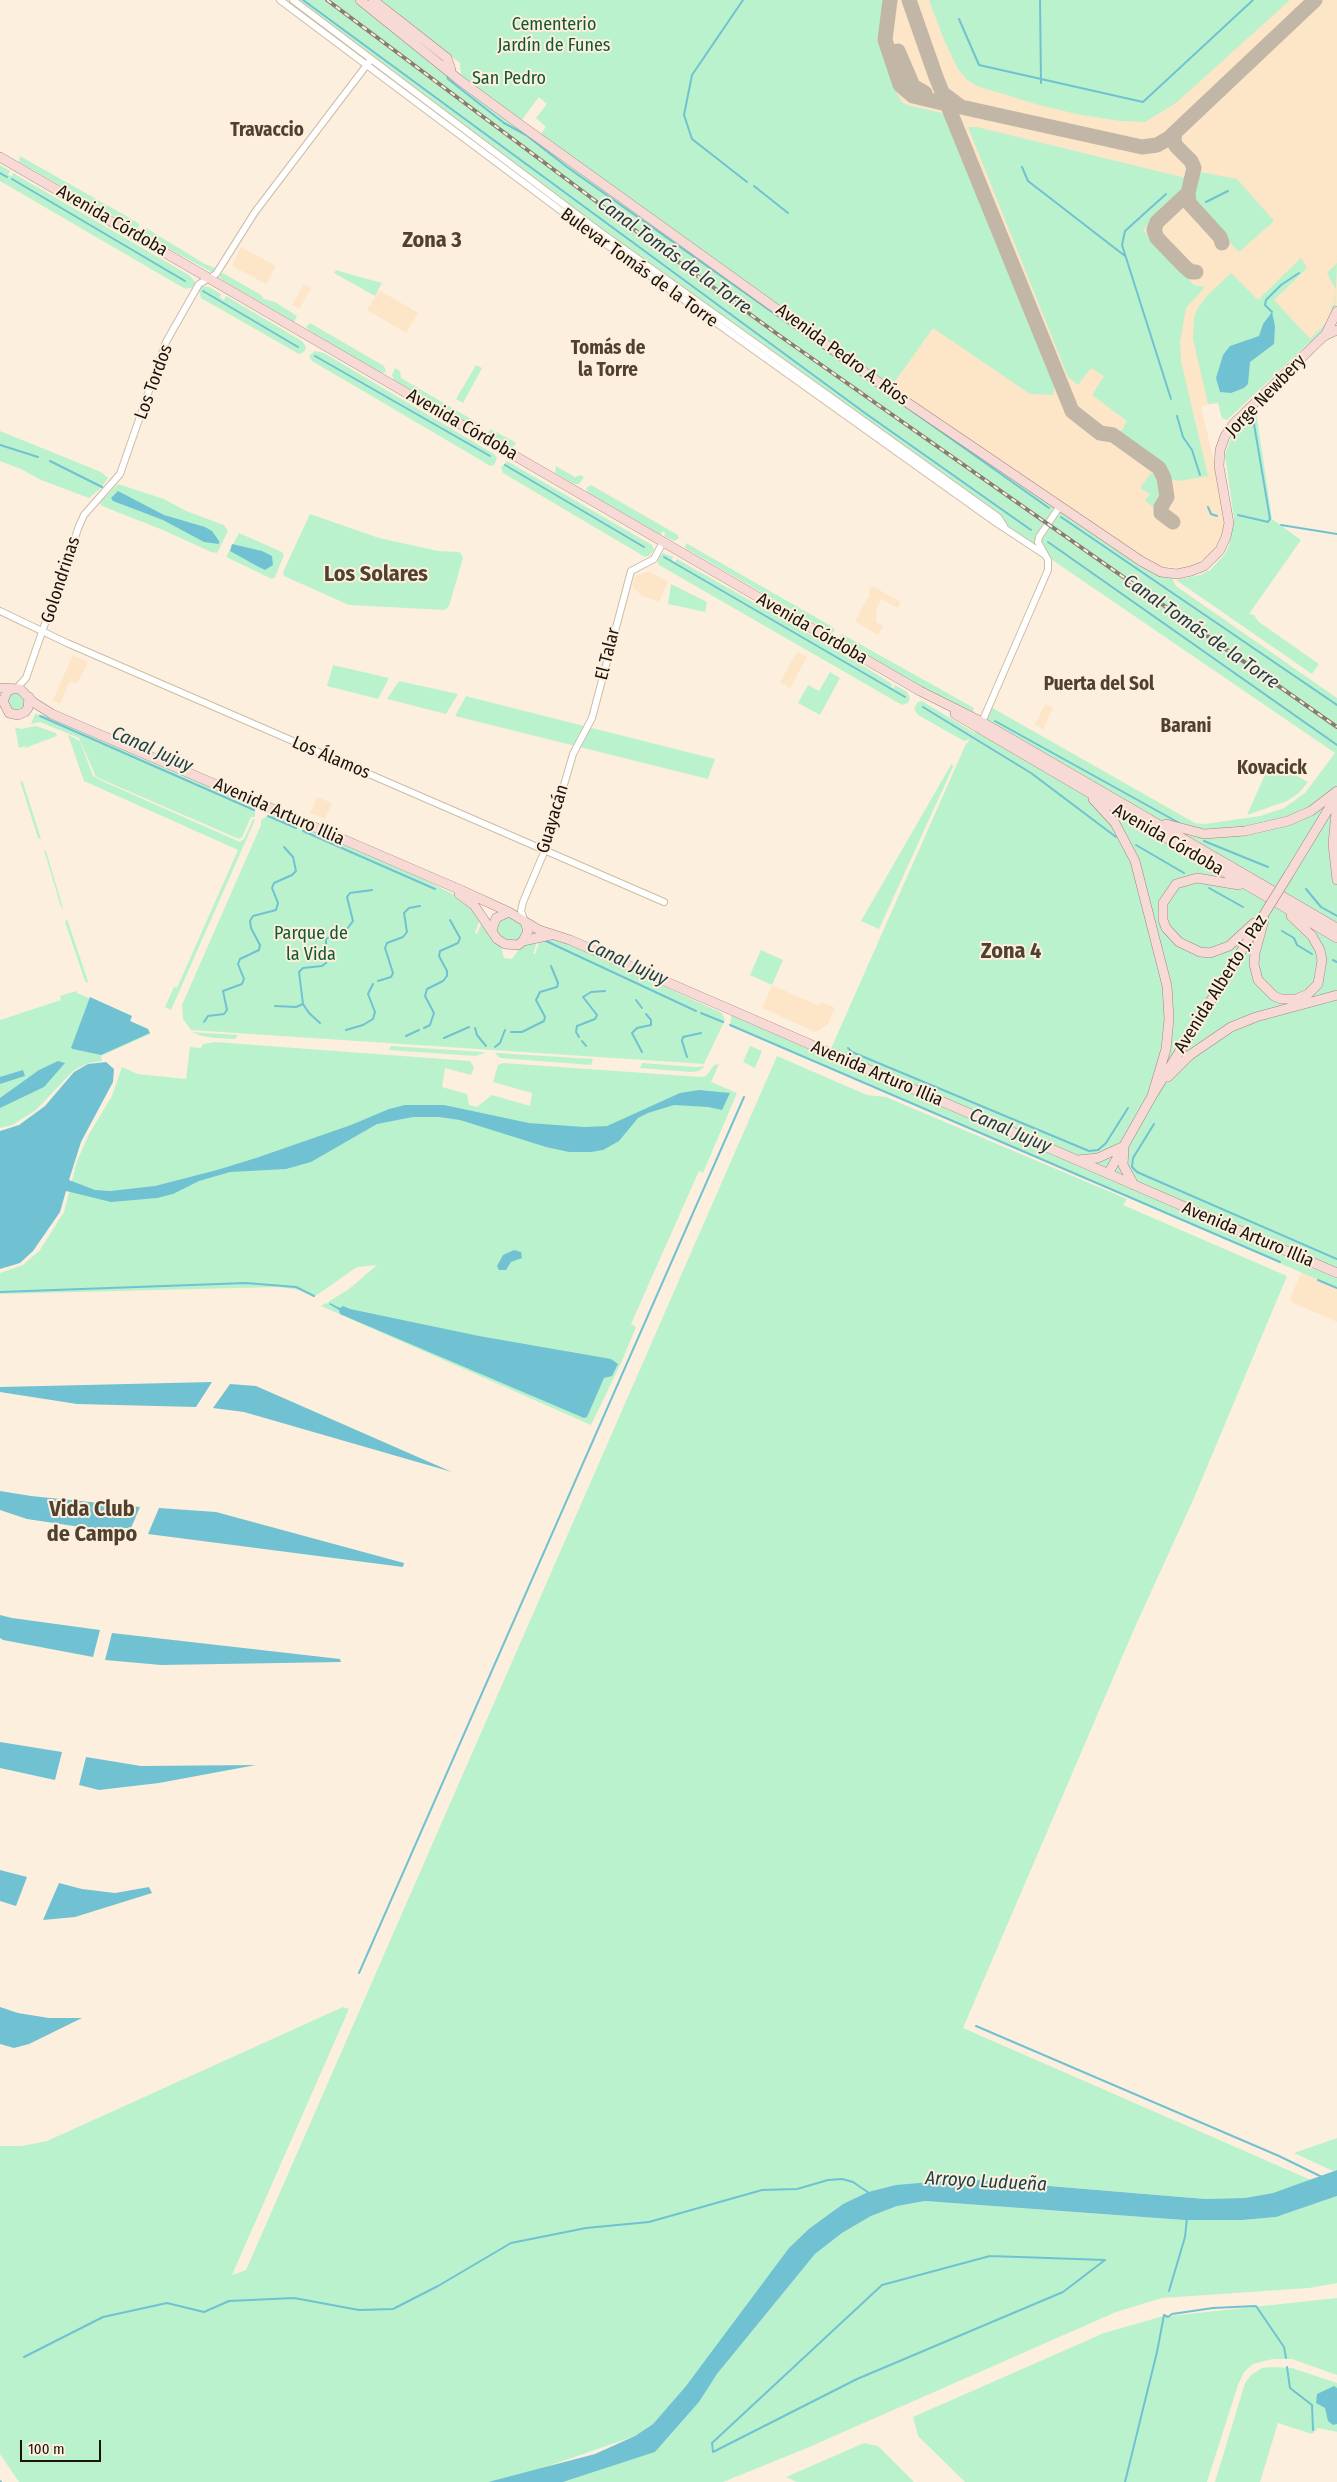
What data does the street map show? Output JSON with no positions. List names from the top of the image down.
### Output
{
  "streets": {
    "main road": [
      "Avenida Córdoba",
      "Avenida Pedro A. Ríos",
      "Jorge Newbery",
      "Avenida Arturo Illia",
      "Avenida Alberto J. Paz"
    ],
    "street": [
      "Bulevar Tomás de la Torre",
      "Los Tordos",
      "Golondrinas",
      "El Talar",
      "Los Álamos",
      "Guayacán"
    ]
  },
  "crossings": [
    ["Avenida Córdoba", "Los Tordos"],
    ["Avenida Córdoba", "El Talar"],
    ["Bulevar Tomás de la Torre", "Los Tordos"],
    ["Avenida Pedro A. Ríos", "Jorge Newbery"],
    ["Los Tordos", "Golondrinas"],
    ["Golondrinas", "Los Álamos"],
    ["Golondrinas", "Avenida Arturo Illia"],
    ["El Talar", "Guayacán"],
    ["Los Álamos", "Guayacán"],
    ["Avenida Arturo Illia", "Guayacán"],
    ["Avenida Arturo Illia", "Avenida Alberto J. Paz"]
  ],
  "districts": [
    "Travaccio",
    "Zona 3",
    "Tomás de la Torre",
    "Los Solares",
    "Puerta del Sol",
    "Barani",
    "Kovacick",
    "Zona 4",
    "Vida Club de Campo"
  ],
  "water": ["Canal Tomás de la Torre", "Canal Jujuy", "Arroyo Ludueña"],
  "parks": ["Cementerio Jardín de Funes", "San Pedro", "Parque de la Vida"],
  "scale_bar": "100 m"
}
